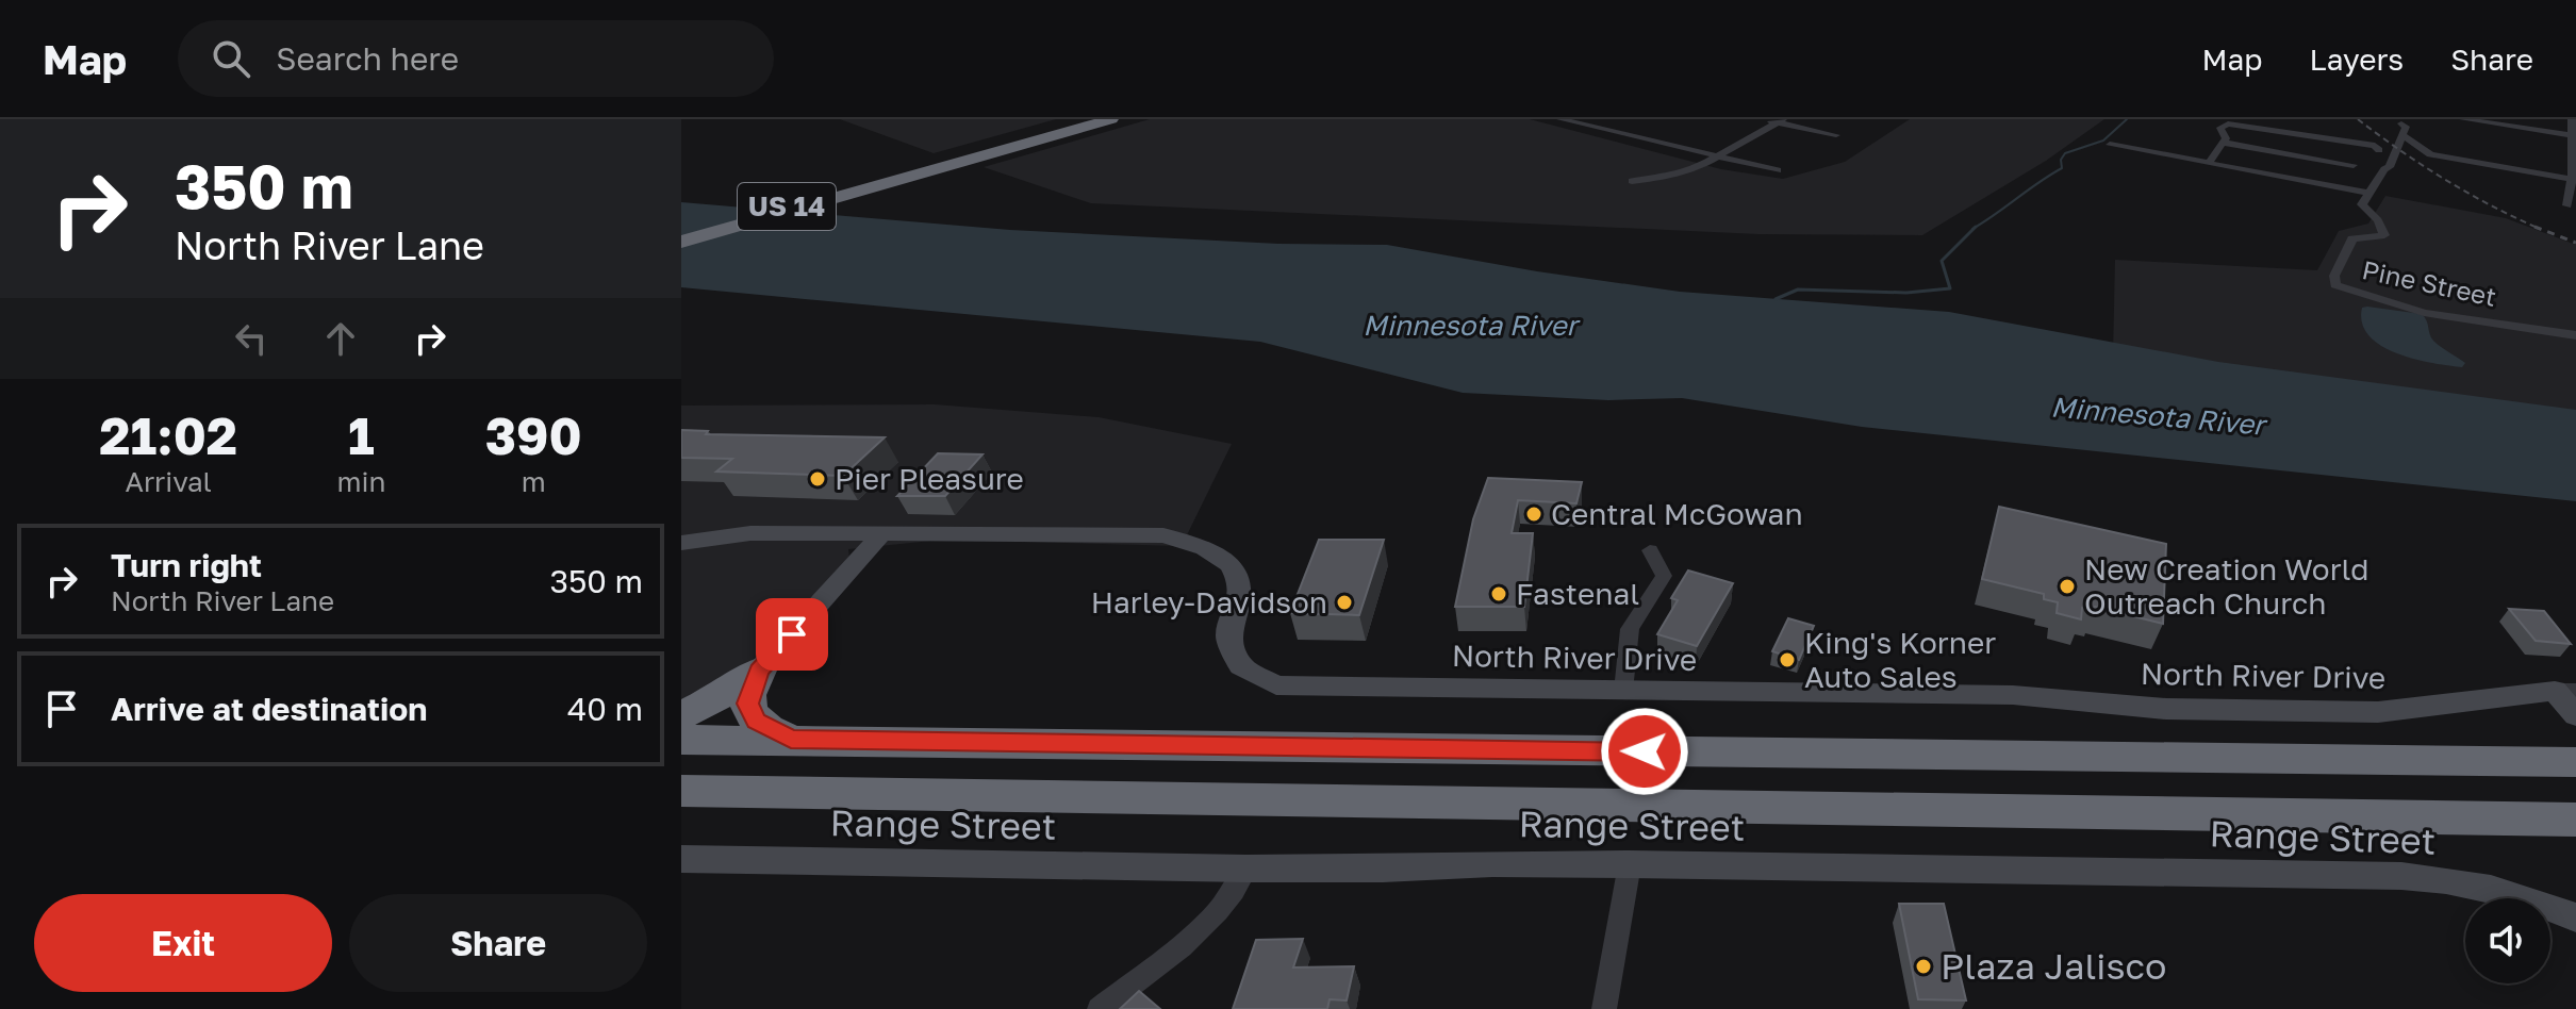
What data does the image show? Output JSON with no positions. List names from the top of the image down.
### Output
{
  "streets": {
    "highway": ["US 14"],
    "street": ["Pine Street", "North River Drive", "Range Street"]
  },
  "water": ["Minnesota River"],
  "places": [
    "Pier Pleasure",
    "Central McGowan",
    "New Creation World Outreach Church",
    "Fastenal",
    "Harley-Davidson",
    "King's Korner Auto Sales",
    "Plaza Jalisco"
  ],
  "page": {
    "header": "Map",
    "search": "Search here",
    "nav": ["Map", "Layers", "Share"],
    "turn": ["350 m", "North River Lane"],
    "eta": [
      "21:02",
      "Arrival",
      "1",
      "min",
      "390",
      "m"
    ],
    "list": [
      {
        "name": "Turn right",
        "note": "North River Lane",
        "value": "350 m"
      },
      {
        "name": "Arrive at destination",
        "value": "40 m"
      }
    ],
    "buttons": ["Exit", "Share"]
  }
}
